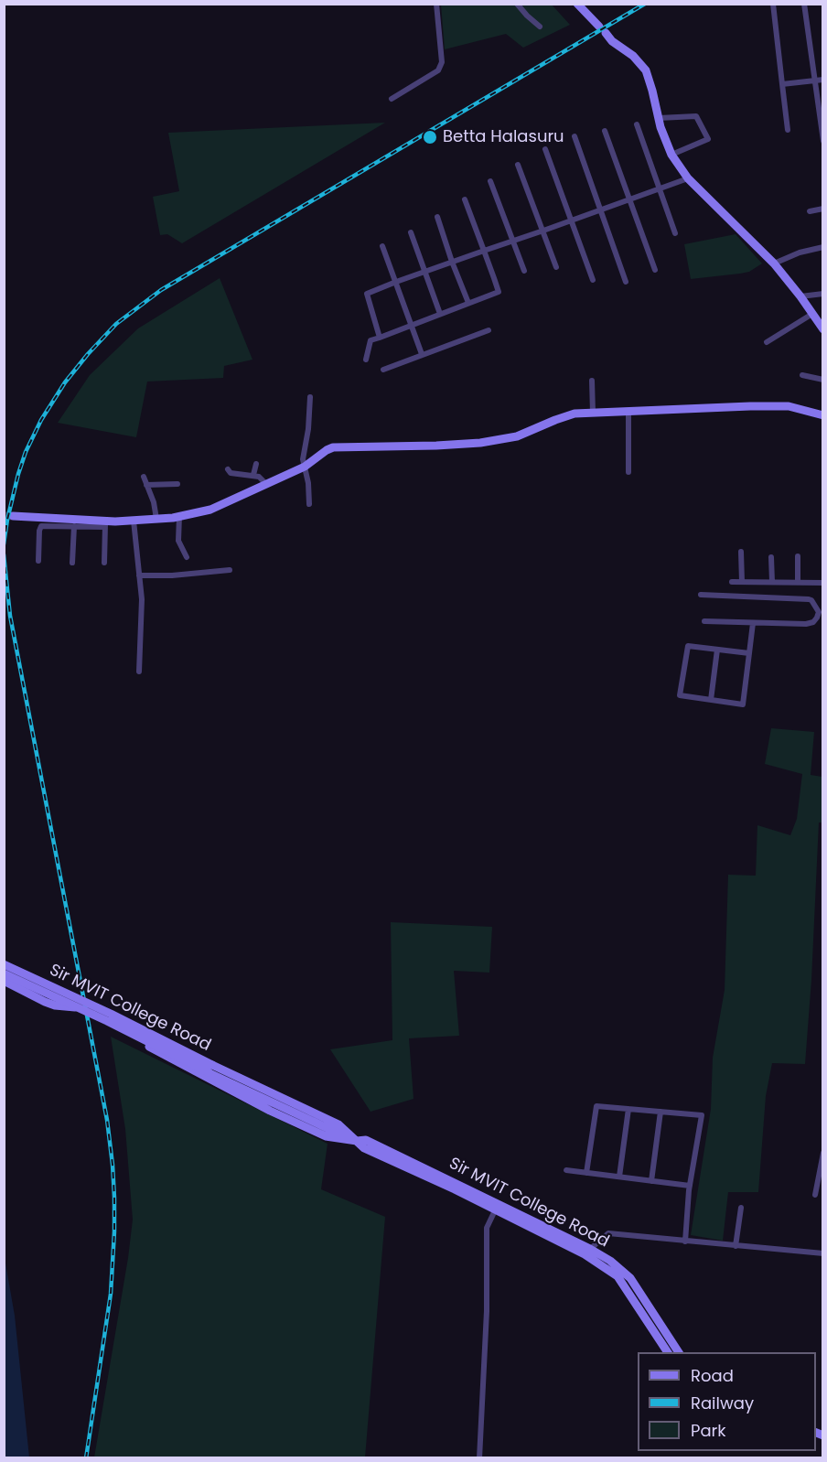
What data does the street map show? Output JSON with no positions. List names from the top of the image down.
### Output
{
  "streets": {
    "main road": ["Sir MVIT College Road"]
  },
  "places": ["Betta Halasuru"],
  "legend": ["Road", "Railway", "Park"]
}
